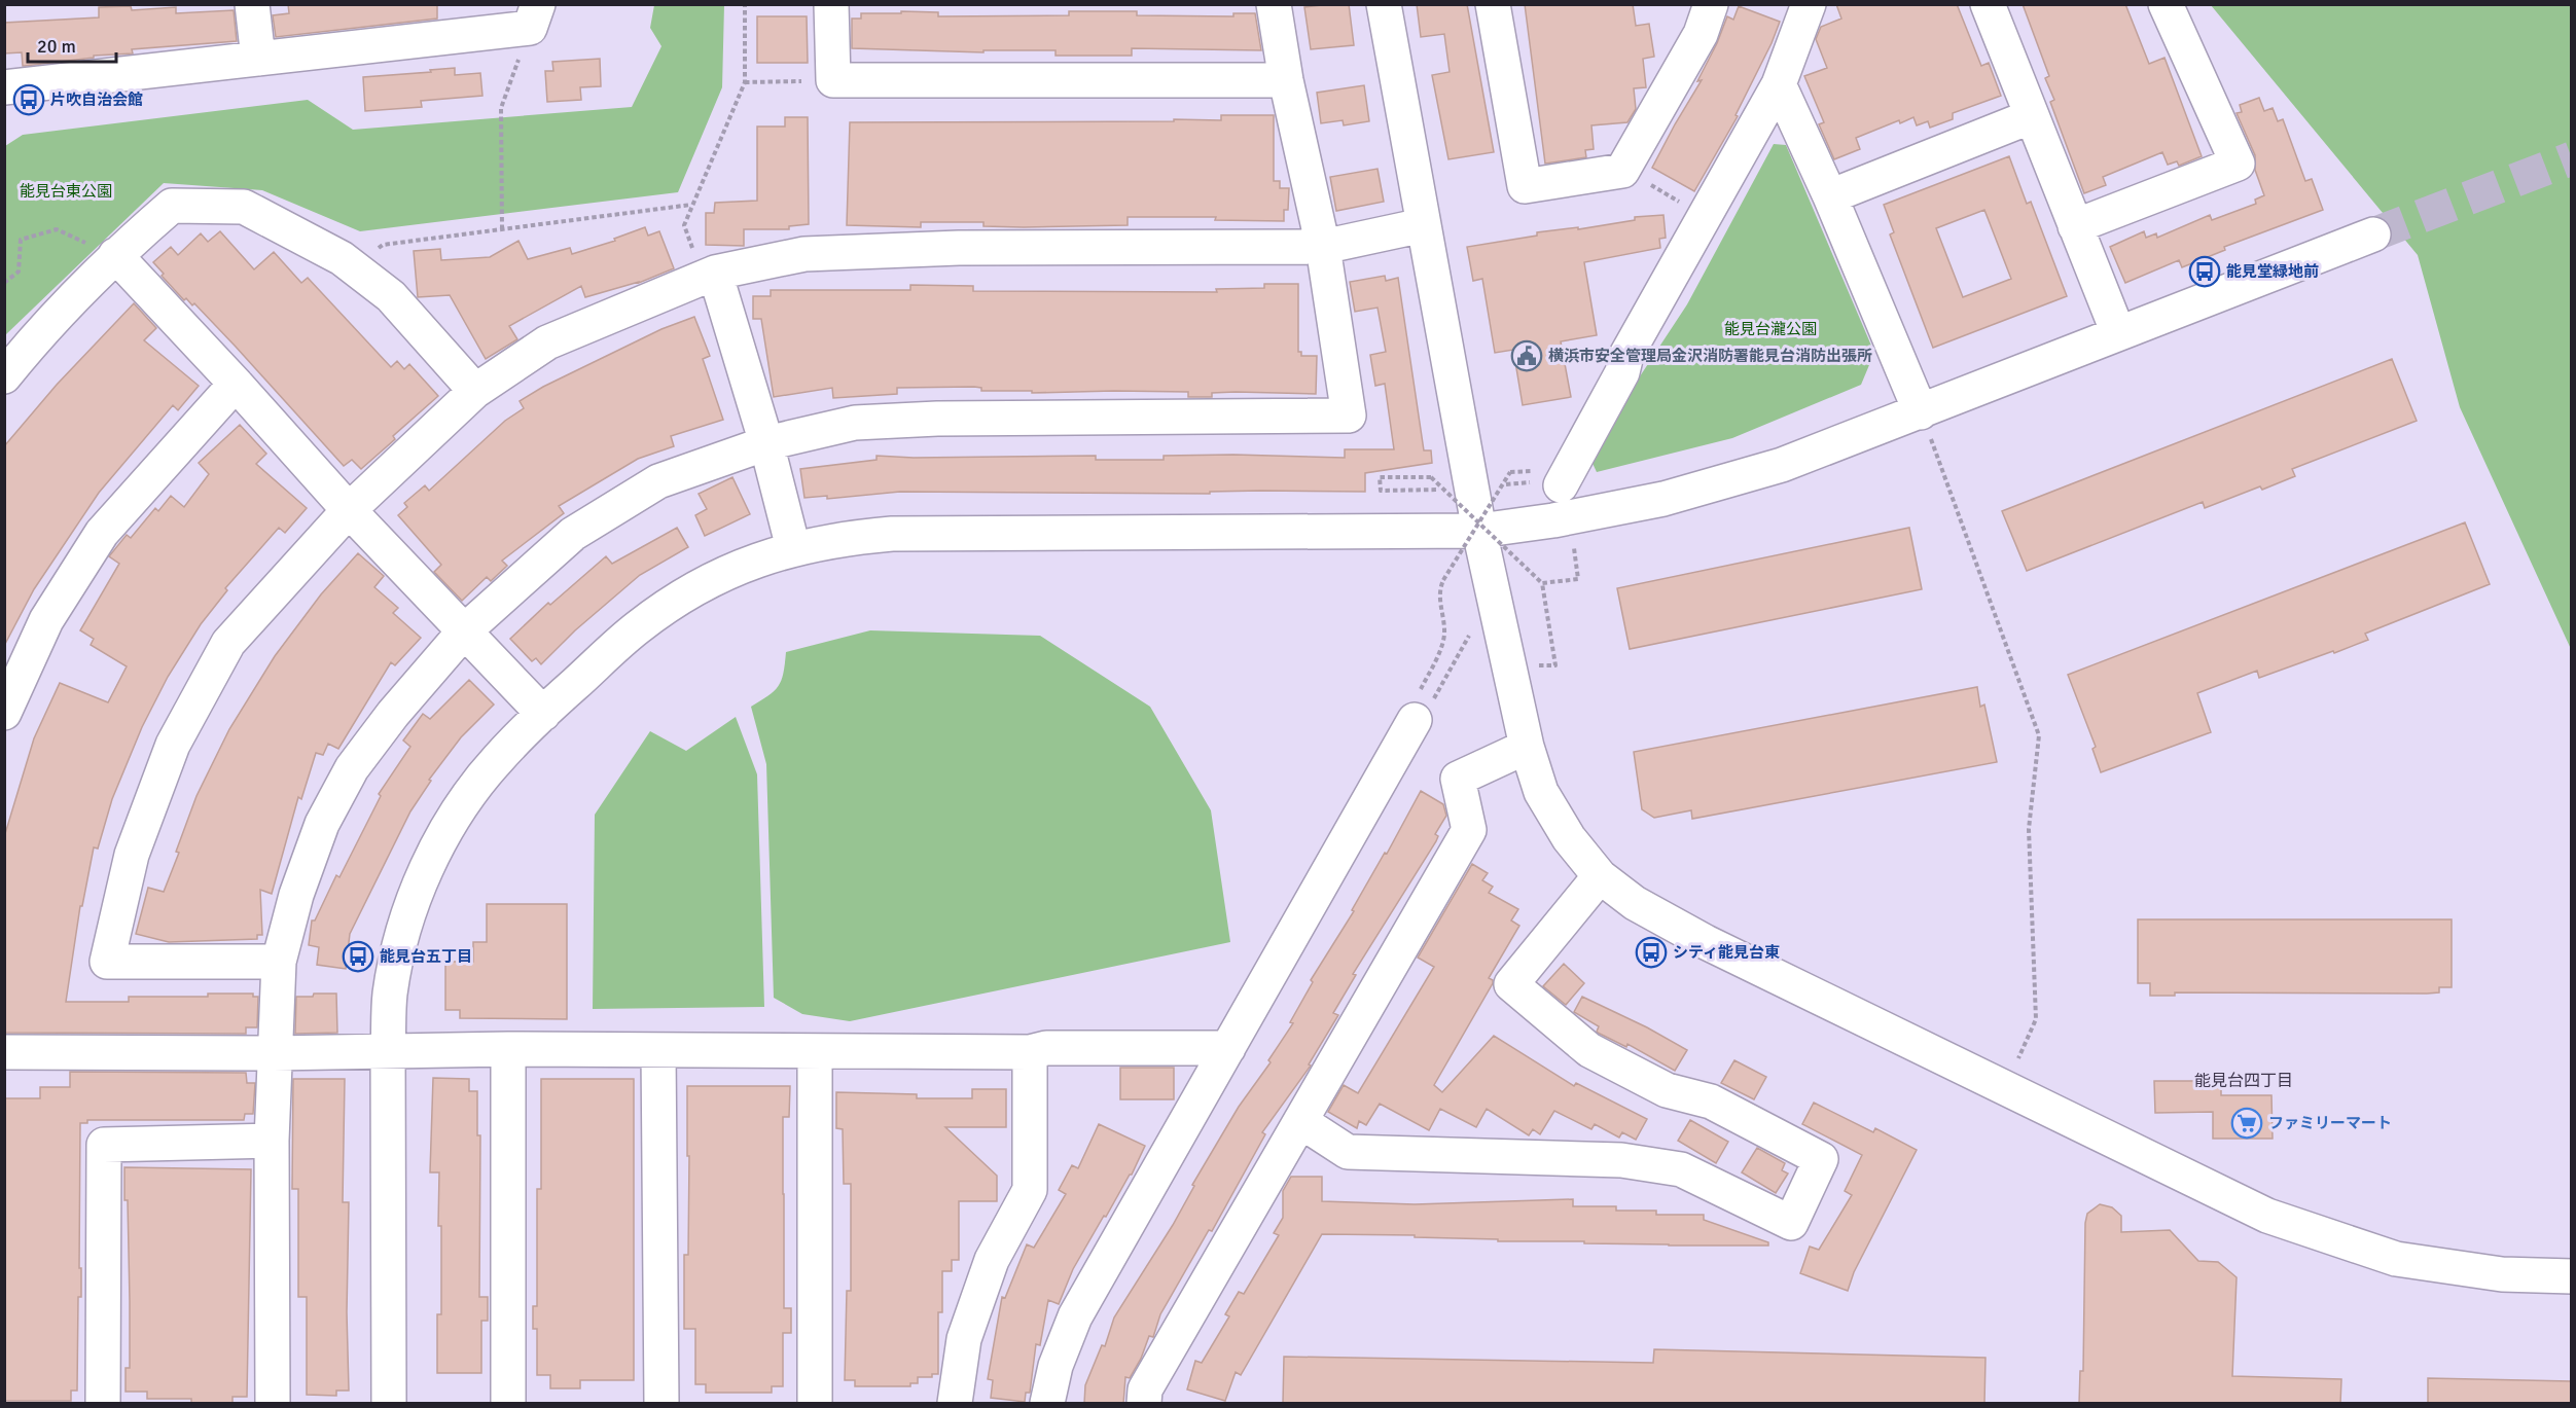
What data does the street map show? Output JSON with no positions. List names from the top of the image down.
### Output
{
  "districts": ["能見台四丁目"],
  "parks": ["能見台東公園", "能見台瀧公園"],
  "places": {
    "bus stop": [
      "片吹自治会館",
      "能見堂緑地前",
      "シティ能見台東",
      "能見台五丁目"
    ],
    "public building": ["横浜市安全管理局金沢消防署能見台消防出張所"],
    "supermarket": ["ファミリーマート"]
  },
  "scale_bar": "20 m"
}
